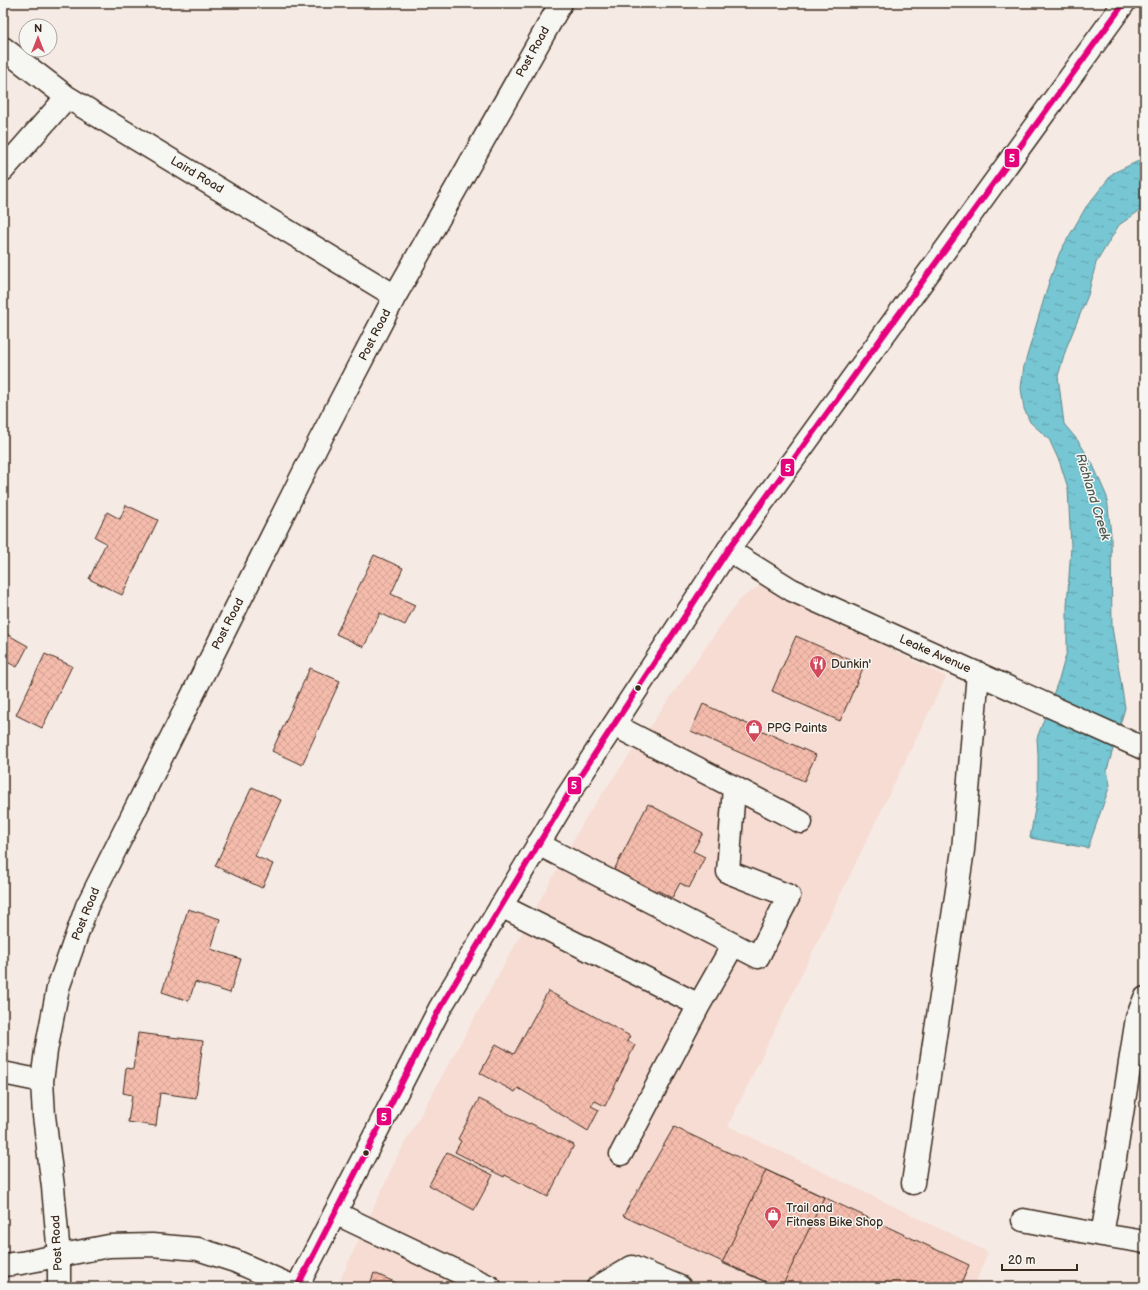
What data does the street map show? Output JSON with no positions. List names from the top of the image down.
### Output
{
  "streets": {
    "street": ["Post Road", "Laird Road", "Leake Avenue"]
  },
  "crossings": [
    ["Post Road", "Laird Road"]
  ],
  "water": ["Richland Creek"],
  "places": {
    "restaurant": ["Dunkin'"],
    "shop": ["PPG Paints", "Trail and Fitness Bike Shop"]
  },
  "lines": ["transit line 5"],
  "scale_bar": "20 m",
  "north": "top"
}
